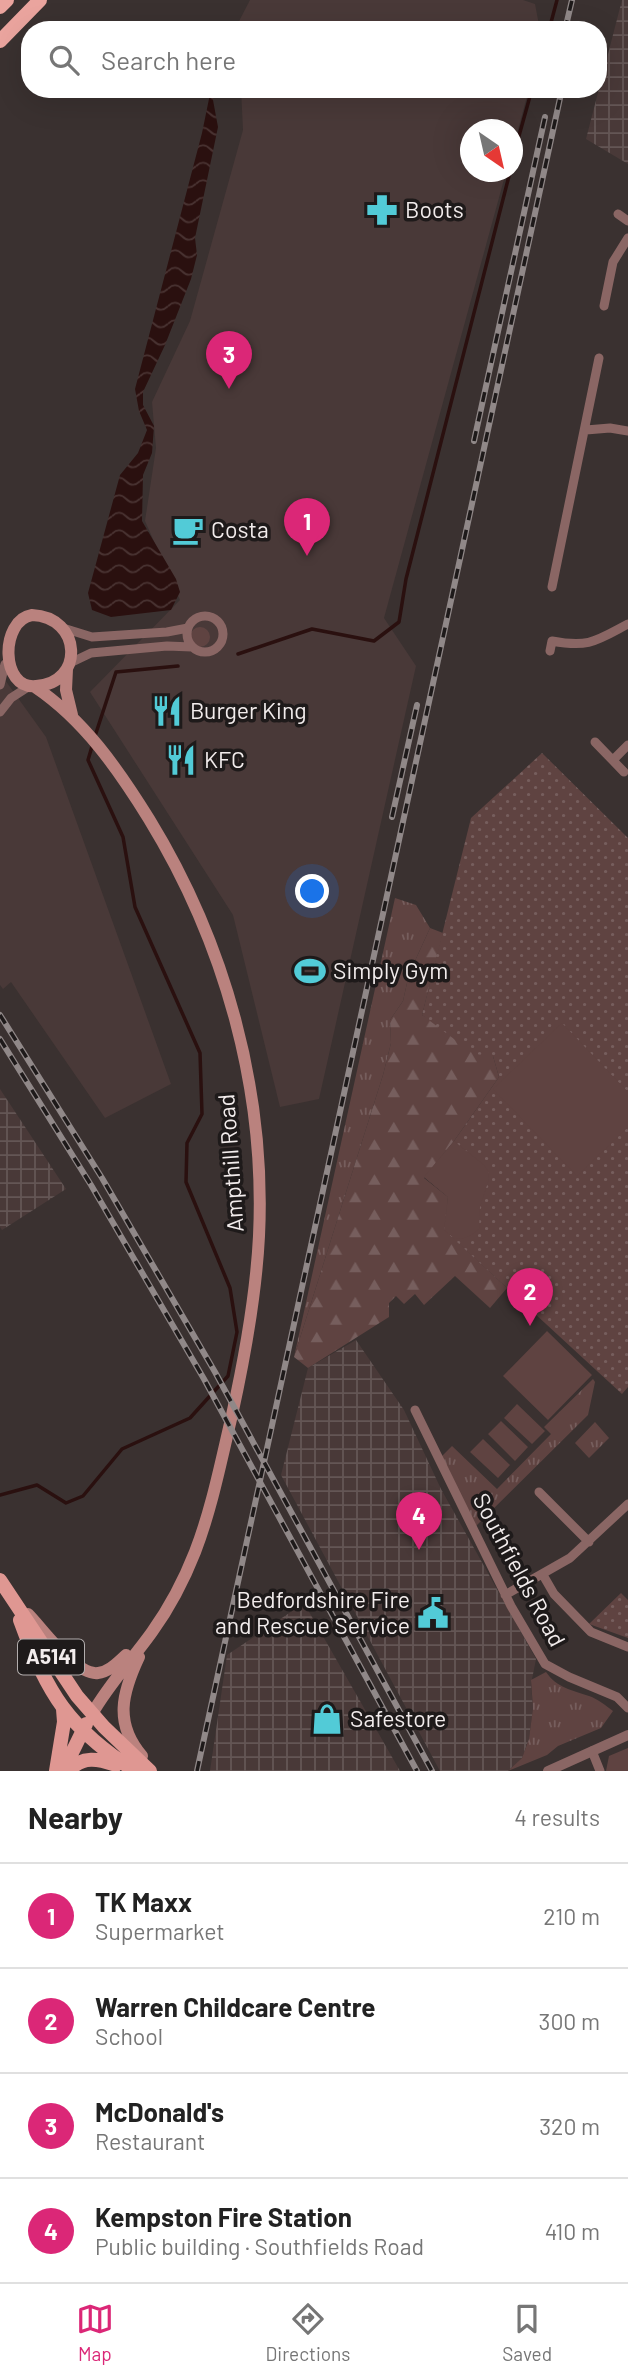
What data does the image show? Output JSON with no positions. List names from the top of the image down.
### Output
{
  "streets": {
    "main road": ["Ampthill Road", "A5141"],
    "street": ["Southfields Road"]
  },
  "crossings": [
    ["Ampthill Road", "A5141"]
  ],
  "places": {
    "pharmacy": ["Boots"],
    "cafe": ["Costa"],
    "restaurant": ["Burger King", "KFC"],
    "sports": ["Simply Gym"],
    "public building": ["Bedfordshire Fire and Rescue Service"],
    "shop": ["Safestore"]
  },
  "north": "bottom right",
  "page": {
    "search": "Search here",
    "pins": [
      "3",
      "1",
      "2",
      "4"
    ],
    "heading": ["Nearby", "4 results"],
    "list": [
      {
        "mark": "1",
        "name": "TK Maxx",
        "note": "Supermarket",
        "value": "210 m"
      },
      {
        "mark": "2",
        "name": "Warren Childcare Centre",
        "note": "School",
        "value": "300 m"
      },
      {
        "mark": "3",
        "name": "McDonald's",
        "note": "Restaurant",
        "value": "320 m"
      },
      {
        "mark": "4",
        "name": "Kempston Fire Station",
        "note": "Public building · Southfields Road",
        "value": "410 m"
      }
    ],
    "nav": ["Map", "Directions", "Saved"]
  }
}
